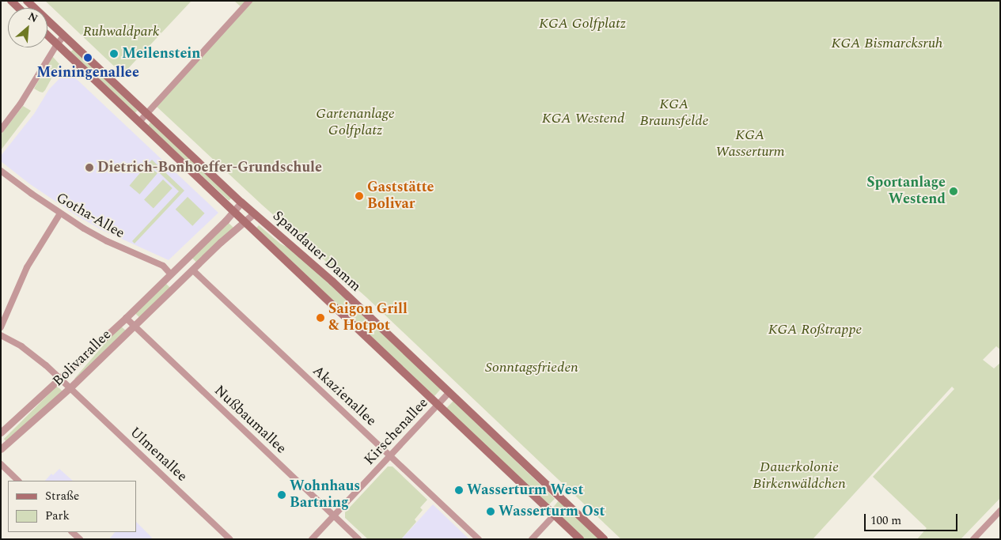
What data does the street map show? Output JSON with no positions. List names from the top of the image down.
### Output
{
  "streets": {
    "main road": ["Spandauer Damm"],
    "street": [
      "Gotha-Allee",
      "Bolivarallee",
      "Akazienallee",
      "Nußbaumallee",
      "Kirschenallee",
      "Ulmenallee"
    ]
  },
  "crossings": [
    ["Gotha-Allee", "Bolivarallee"],
    ["Spandauer Damm", "Bolivarallee"],
    ["Spandauer Damm", "Kirschenallee"],
    ["Bolivarallee", "Akazienallee"],
    ["Bolivarallee", "Nußbaumallee"],
    ["Bolivarallee", "Ulmenallee"],
    ["Akazienallee", "Kirschenallee"],
    ["Nußbaumallee", "Kirschenallee"]
  ],
  "parks": [
    "KGA Golfplatz",
    "Ruhwaldpark",
    "KGA Bismarcksruh",
    "KGA Braunsfelde",
    "Gartenanlage Golfplatz",
    "KGA Westend",
    "KGA Wasserturm",
    "KGA Roßtrappe",
    "Sonntagsfrieden",
    "Dauerkolonie Birkenwäldchen"
  ],
  "places": [
    "Meilenstein",
    "Meiningenallee",
    "Dietrich-Bonhoeffer-Grundschule",
    "Sportanlage Westend",
    "Gaststätte Bolivar",
    "Saigon Grill & Hotpot",
    "Wasserturm West",
    "Wohnhaus Bartning",
    "Wasserturm Ost"
  ],
  "legend": ["Straße", "Park"],
  "scale_bar": "100 m",
  "north": "top right"
}
